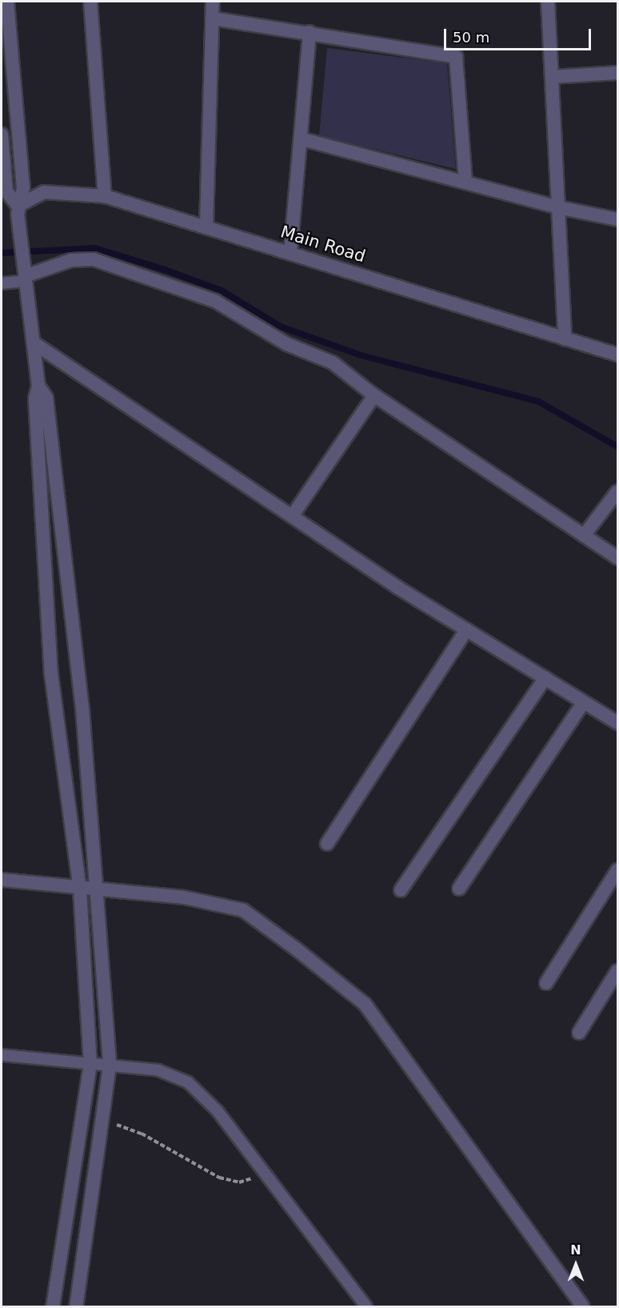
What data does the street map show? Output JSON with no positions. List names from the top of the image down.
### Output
{
  "streets": {
    "street": ["Main Road"]
  },
  "scale_bar": "50 m",
  "north": "top"
}
